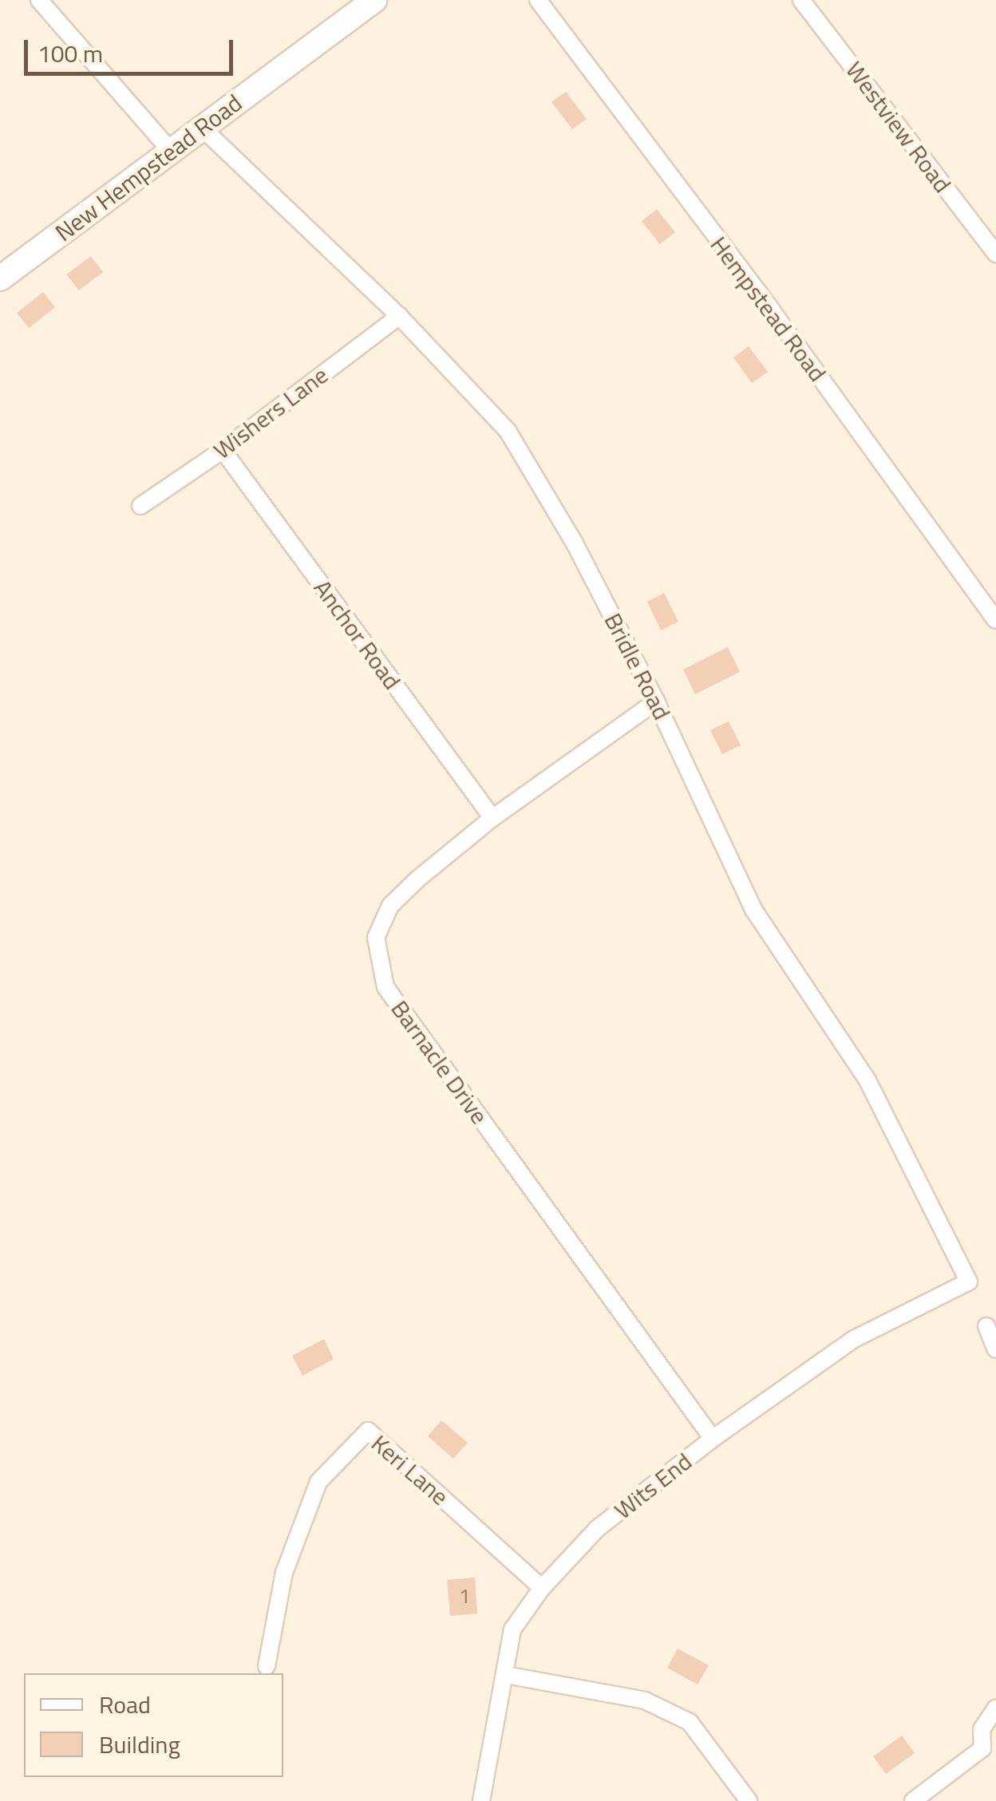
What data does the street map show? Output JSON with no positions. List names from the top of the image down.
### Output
{
  "streets": {
    "street": [
      "Westview Road",
      "New Hempstead Road",
      "Hempstead Road",
      "Wishers Lane",
      "Anchor Road",
      "Bridle Road",
      "Barnacle Drive",
      "Keri Lane",
      "Wits End"
    ]
  },
  "crossings": [
    ["New Hempstead Road", "Bridle Road"],
    ["Wishers Lane", "Anchor Road"],
    ["Wishers Lane", "Bridle Road"],
    ["Anchor Road", "Barnacle Drive"],
    ["Bridle Road", "Barnacle Drive"],
    ["Bridle Road", "Wits End"],
    ["Barnacle Drive", "Wits End"],
    ["Keri Lane", "Wits End"]
  ],
  "house_numbers": ["1"],
  "legend": ["Road", "Building"],
  "scale_bar": "100 m"
}
